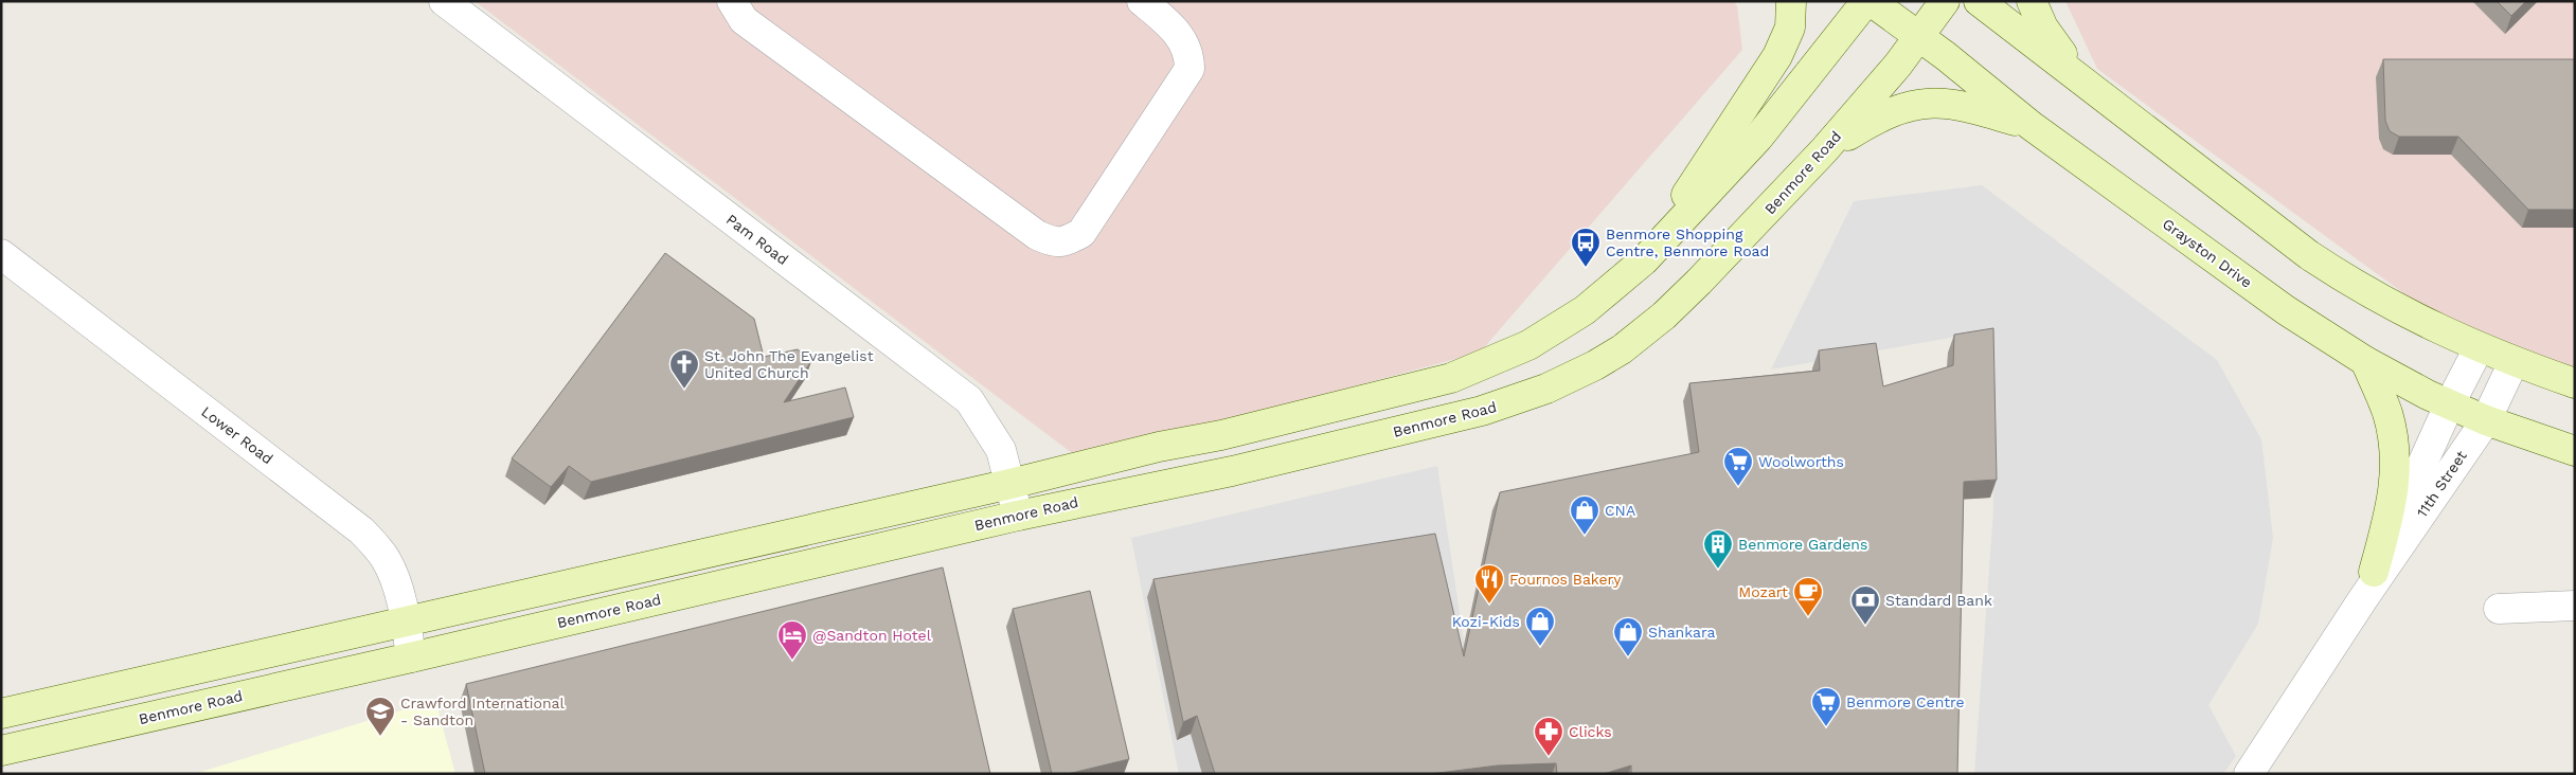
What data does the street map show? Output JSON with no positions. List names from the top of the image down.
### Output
{
  "streets": {
    "street": [
      "Benmore Road",
      "Pam Road",
      "Grayston Drive",
      "Lower Road",
      "11th Street"
    ]
  },
  "crossings": [
    ["Benmore Road", "Pam Road"],
    ["Benmore Road", "Grayston Drive"],
    ["Benmore Road", "Lower Road"],
    ["Grayston Drive", "11th Street"]
  ],
  "places": {
    "bus stop": ["Benmore Shopping Centre, Benmore Road"],
    "church": ["St. John The Evangelist United Church"],
    "supermarket": ["Woolworths", "Benmore Centre"],
    "shop": ["CNA", "Kozi-Kids", "Shankara"],
    "building": ["Benmore Gardens"],
    "restaurant": ["Fournos Bakery"],
    "cafe": ["Mozart"],
    "bank": ["Standard Bank"],
    "hotel": ["@Sandton Hotel"],
    "school or university": ["Crawford International - Sandton"],
    "pharmacy": ["Clicks"]
  }
}
